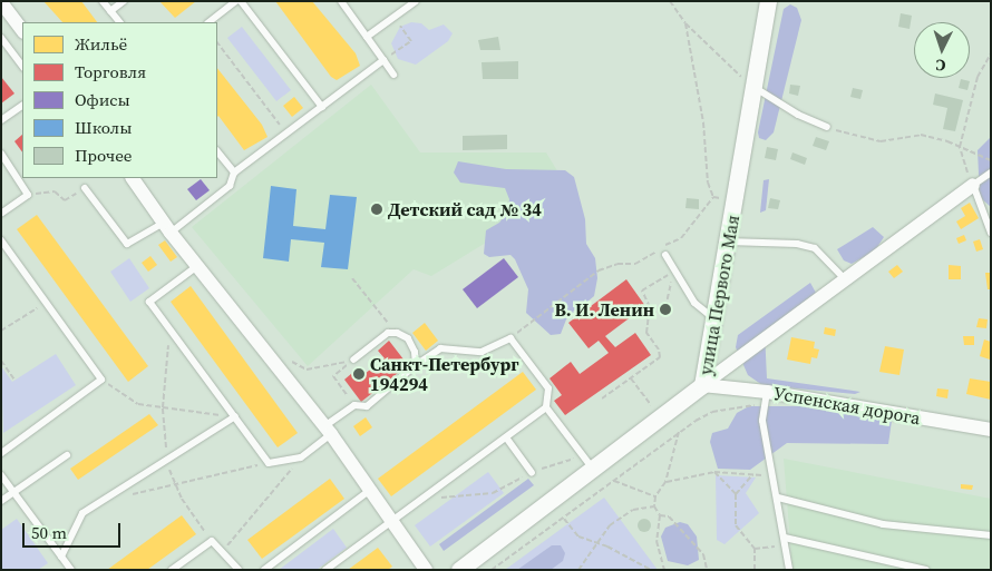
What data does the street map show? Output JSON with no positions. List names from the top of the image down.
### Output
{
  "streets": {
    "street": ["улица Первого Мая", "Успенская дорога"]
  },
  "crossings": [
    ["улица Первого Мая", "Успенская дорога"]
  ],
  "places": ["Детский сад № 34", "В. И. Ленин", "Санкт-Петербург 194294"],
  "legend": [
    "Жильё",
    "Торговля",
    "Офисы",
    "Школы",
    "Прочее"
  ],
  "scale_bar": "50 m",
  "north": "bottom"
}
